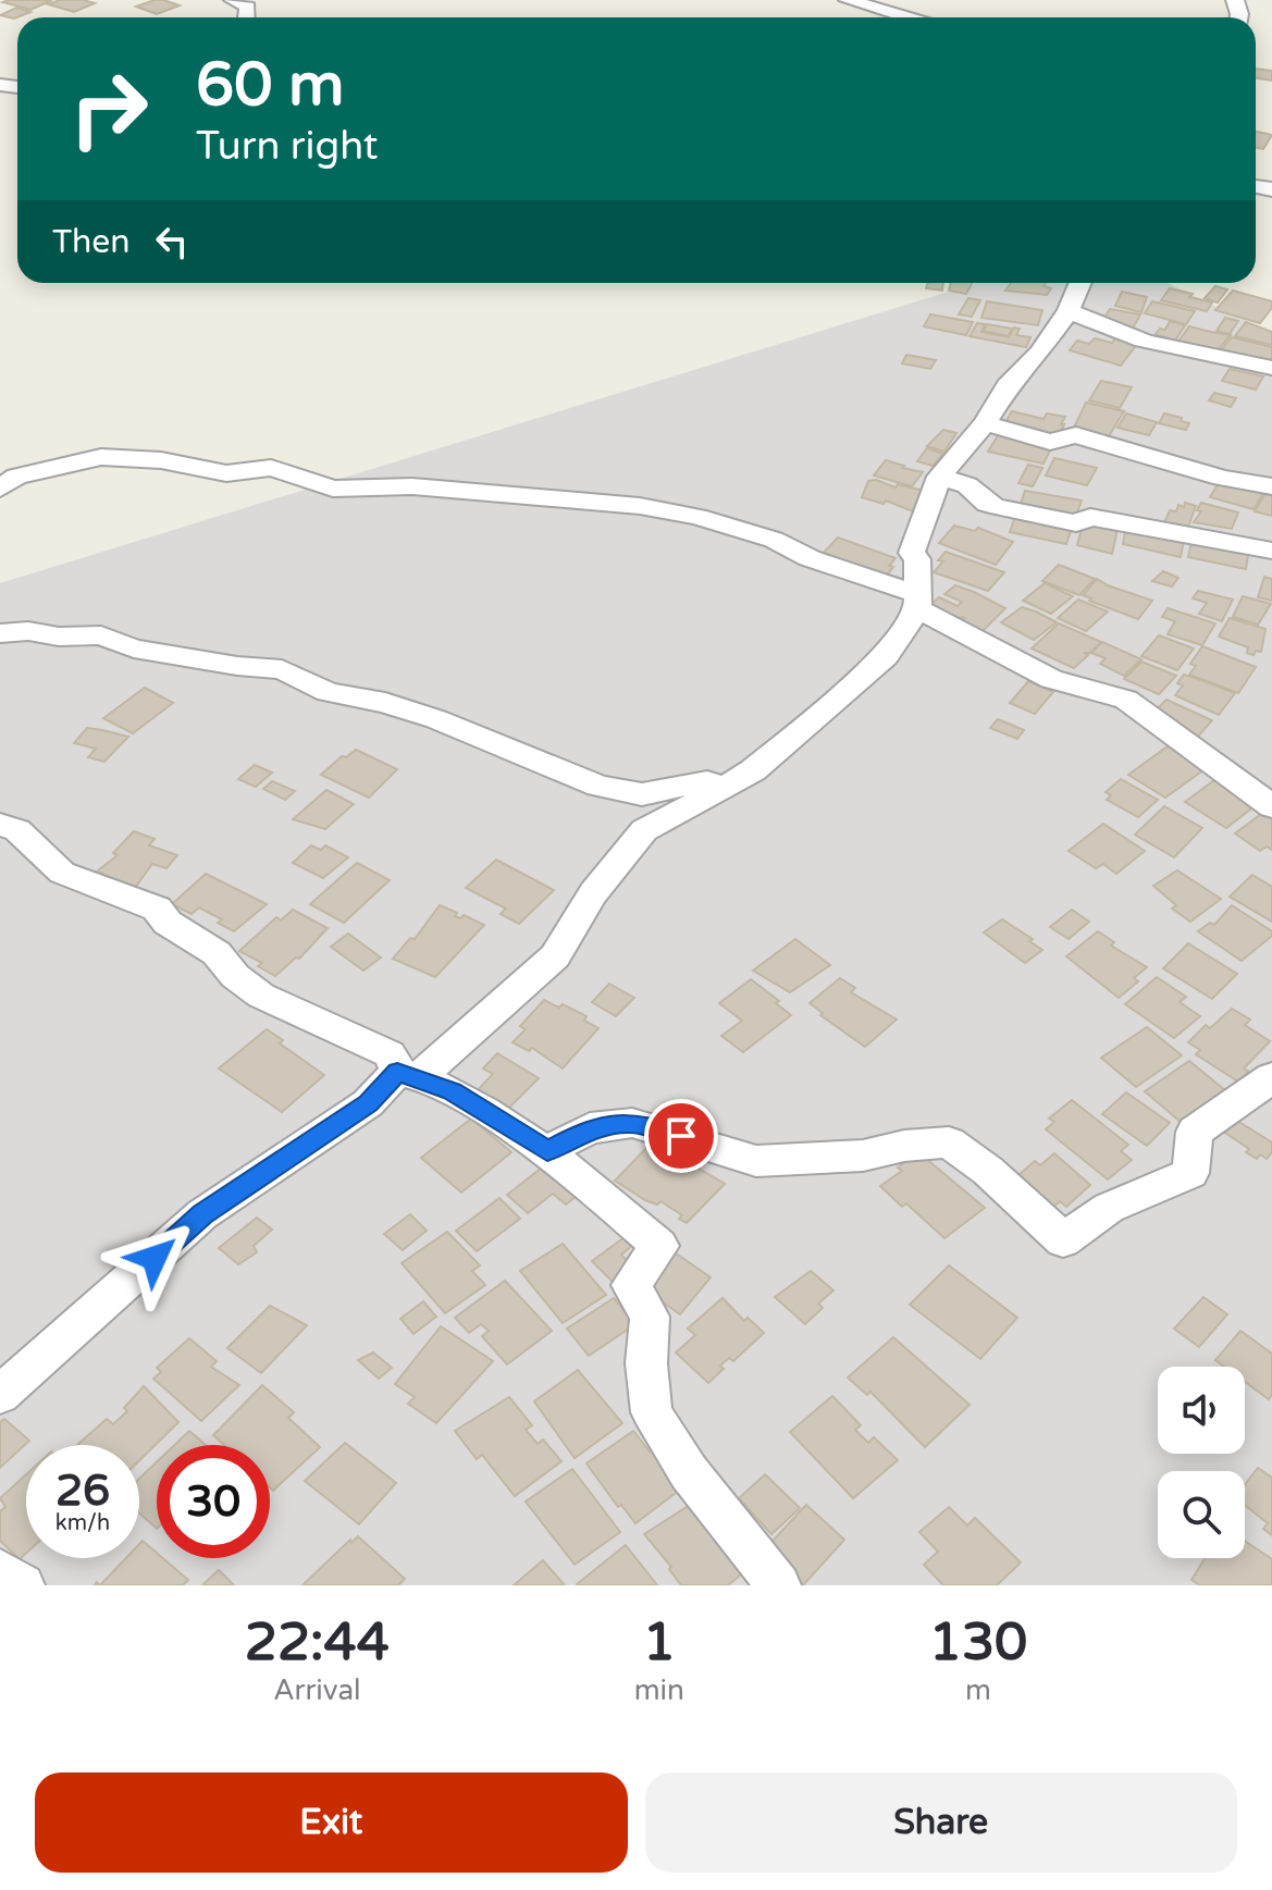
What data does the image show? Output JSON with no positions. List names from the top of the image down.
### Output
{
  "page": {
    "turn": ["60 m", "Turn right"],
    "then": "Then",
    "speed": "26 km/h",
    "limit": "30",
    "eta": [
      "22:44",
      "Arrival",
      "1",
      "min",
      "130",
      "m"
    ],
    "buttons": ["Exit", "Share"]
  }
}
